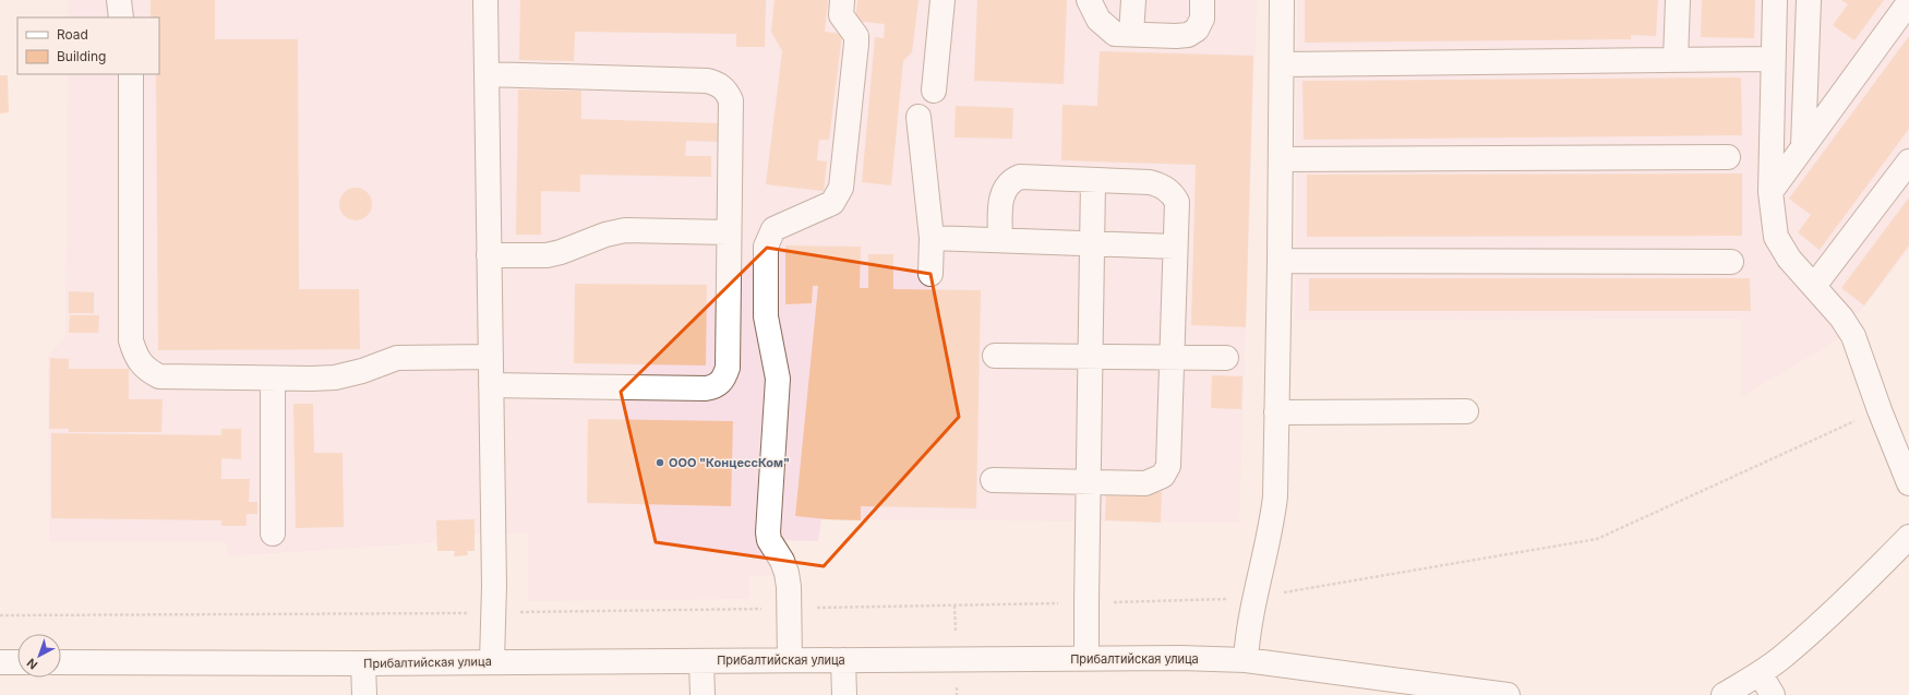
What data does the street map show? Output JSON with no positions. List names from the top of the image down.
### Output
{
  "streets": {
    "street": ["Прибалтийская улица"]
  },
  "places": ["ООО \"КонцессКом\""],
  "legend": ["Road", "Building"],
  "north": "bottom left"
}
